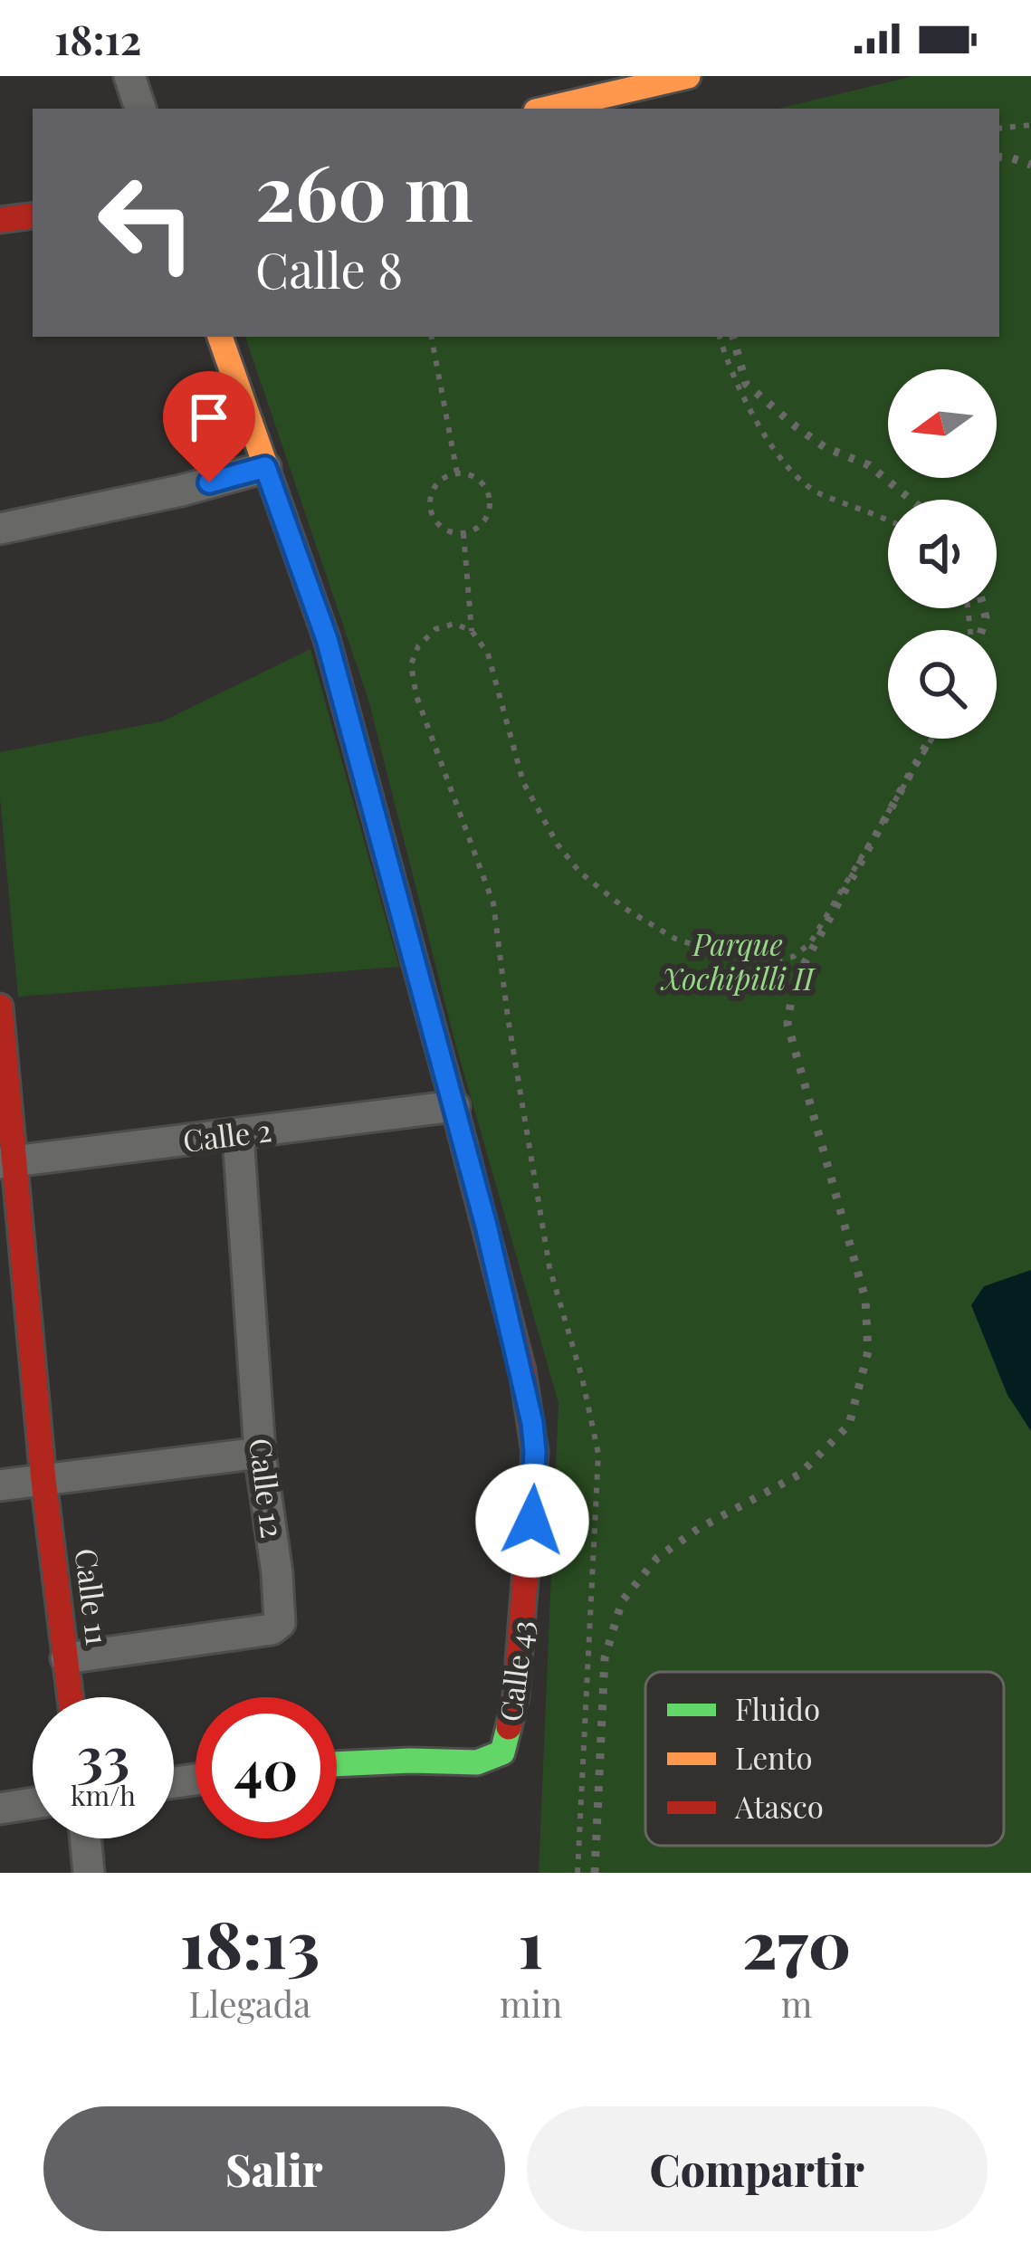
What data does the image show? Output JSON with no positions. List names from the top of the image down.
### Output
{
  "streets": {
    "street": [
      "Calle 2",
      "Calle 12",
      "Calle 11",
      "Calle 43"
    ]
  },
  "crossings": [
    ["Calle 2", "Calle 12"],
    ["Calle 2", "Calle 11"],
    ["Calle 2", "Calle 43"],
    ["Calle 12", "Calle 11"]
  ],
  "parks": ["Parque Xochipilli II"],
  "legend": ["Fluido", "Lento", "Atasco"],
  "north": "left",
  "page": {
    "status": "18:12",
    "turn": ["260 m", "Calle 8"],
    "speed": "33 km/h",
    "limit": "40",
    "eta": [
      "18:13",
      "Llegada",
      "1",
      "min",
      "270",
      "m"
    ],
    "buttons": ["Salir", "Compartir"]
  }
}
